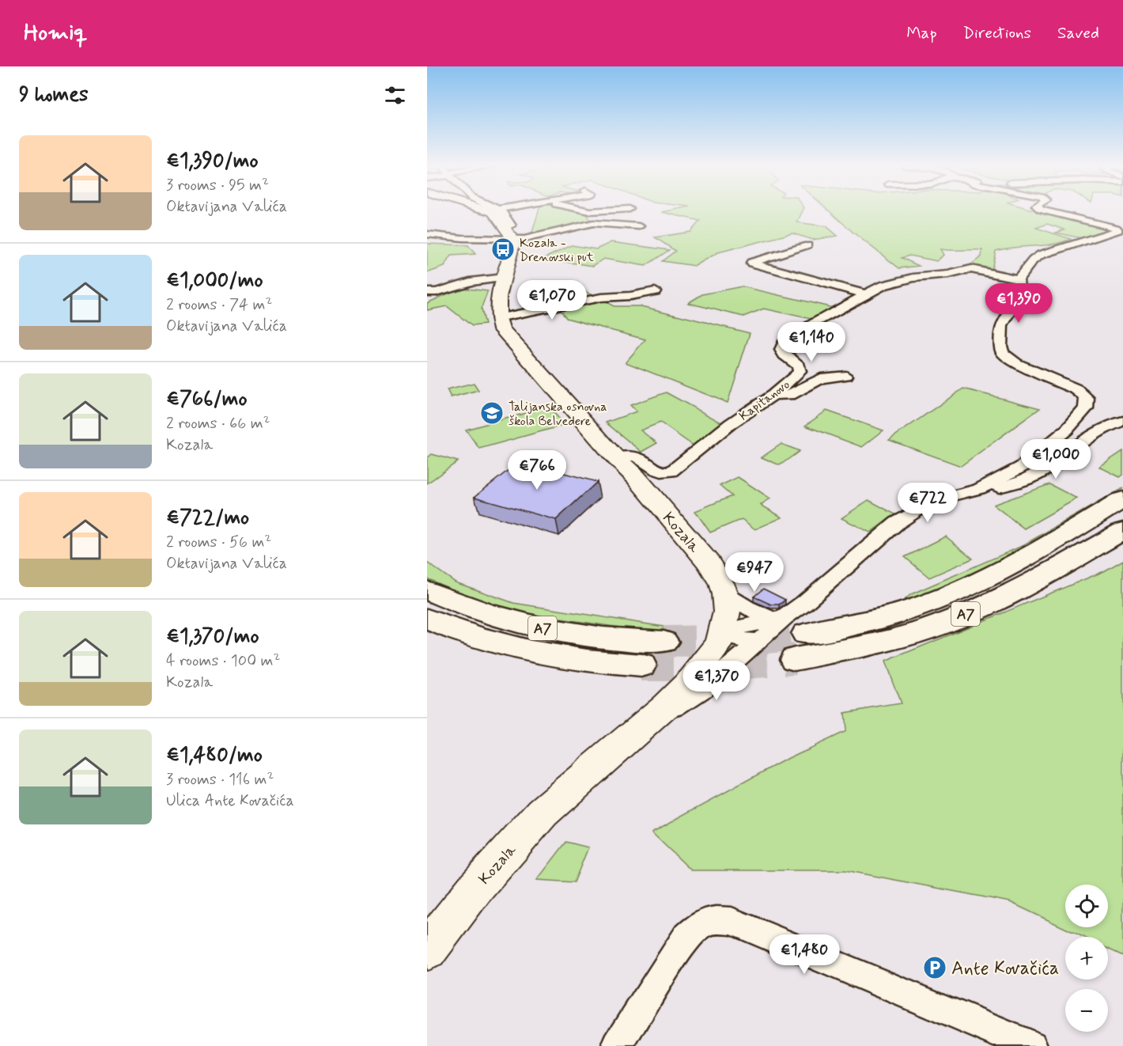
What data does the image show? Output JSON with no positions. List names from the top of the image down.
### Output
{
  "streets": {
    "highway": ["A7"],
    "main road": ["Kozala"],
    "street": ["Kapitanovo"]
  },
  "crossings": [
    ["Kapitanovo", "Kozala"]
  ],
  "places": {
    "bus stop": ["Kozala - Drenovski put"],
    "school or university": ["Talijanska osnovna škola Belvedere"],
    "parking": ["Ante Kovačića"]
  },
  "page": {
    "header": "Homiq",
    "nav": ["Map", "Directions", "Saved"],
    "heading": "9 homes",
    "list": [
      {
        "name": "€1,390/mo",
        "note": "3 rooms · 95 m² · Oktavijana Valića"
      },
      {
        "name": "€1,000/mo",
        "note": "2 rooms · 74 m² · Oktavijana Valića"
      },
      {
        "name": "€766/mo",
        "note": "2 rooms · 66 m² · Kozala"
      },
      {
        "name": "€722/mo",
        "note": "2 rooms · 56 m² · Oktavijana Valića"
      },
      {
        "name": "€1,370/mo",
        "note": "4 rooms · 100 m² · Kozala"
      },
      {
        "name": "€1,480/mo",
        "note": "3 rooms · 116 m² · Ulica Ante Kovačića"
      }
    ],
    "price": [
      "€1,070",
      "€1,390",
      "€1,140",
      "€1,000",
      "€766",
      "€722",
      "€947",
      "€1,370",
      "€1,480"
    ],
    "map_buttons": ["+", "−"]
  }
}
